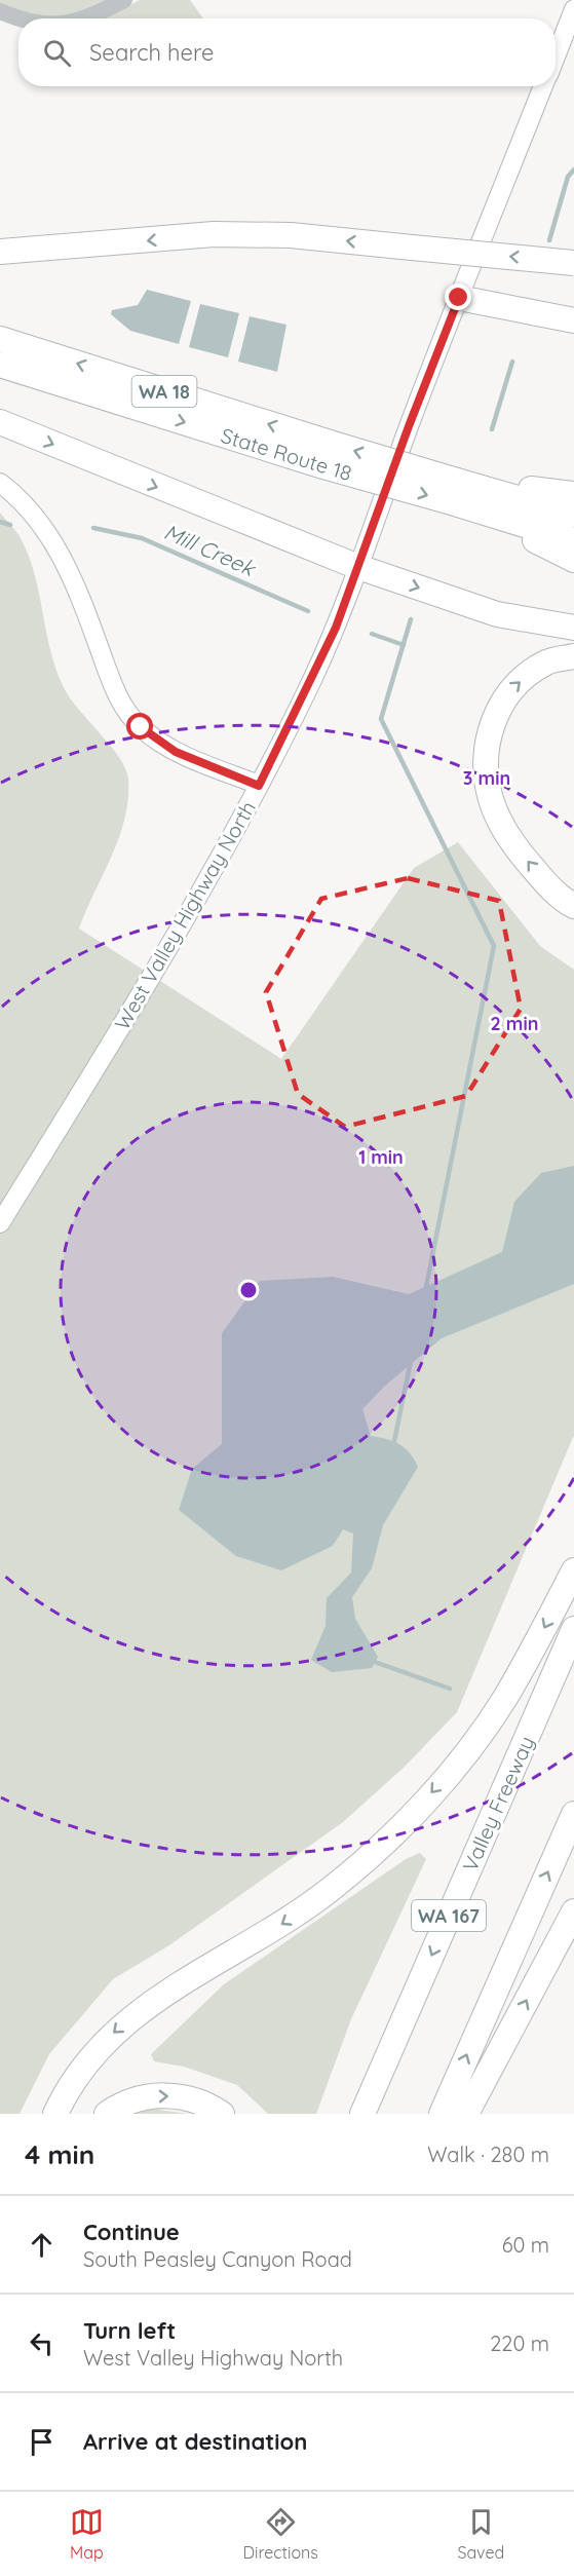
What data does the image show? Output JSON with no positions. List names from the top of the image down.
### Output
{
  "streets": {
    "highway": [
      "WA 18",
      "State Route 18",
      "Valley Freeway",
      "WA 167"
    ],
    "main road": ["West Valley Highway North"]
  },
  "water": ["Mill Creek"],
  "page": {
    "search": "Search here",
    "heading": ["4 min", "Walk · 280 m"],
    "list": [
      ["Continue", "South Peasley Canyon Road", "60 m"],
      ["Turn left", "West Valley Highway North", "220 m"],
      "Arrive at destination"
    ],
    "nav": ["Map", "Directions", "Saved"]
  },
  "rings": ["3 min", "2 min", "1 min"]
}
